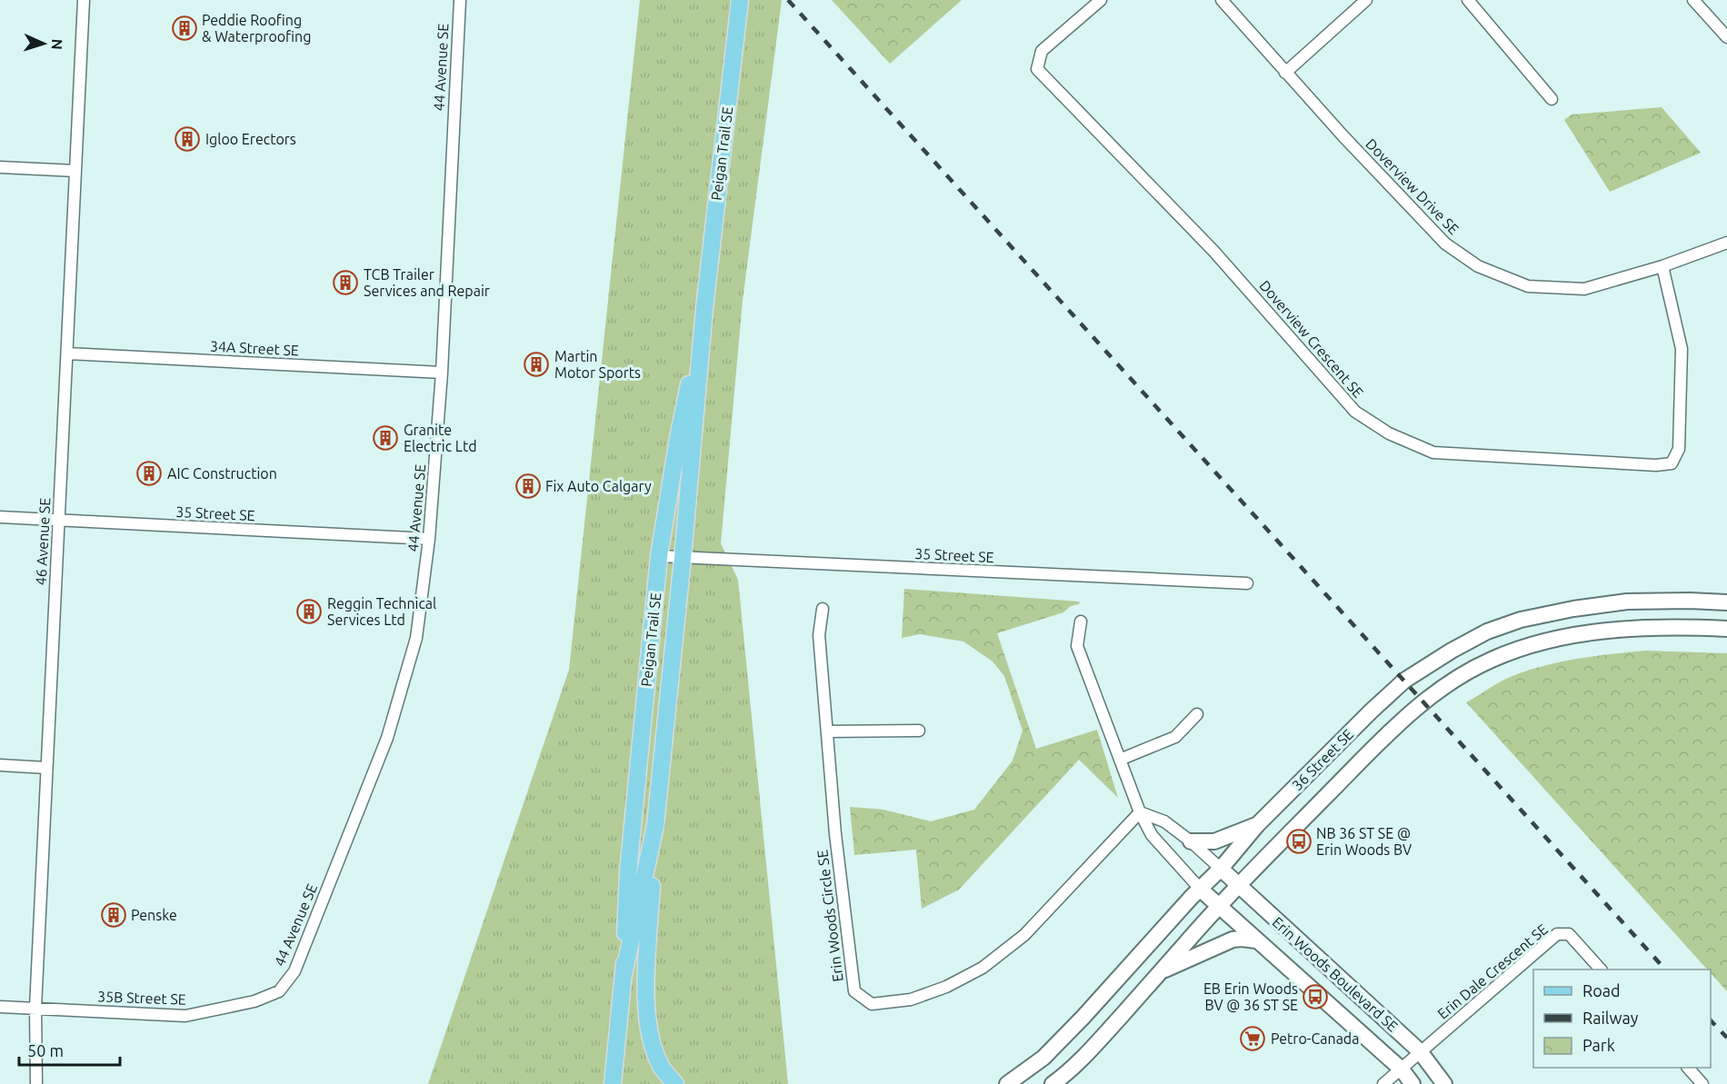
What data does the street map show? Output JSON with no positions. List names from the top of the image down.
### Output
{
  "streets": {
    "main road": ["Peigan Trail SE", "36 Street SE", "Erin Woods Boulevard SE"],
    "street": [
      "44 Avenue SE",
      "Doverview Drive SE",
      "Doverview Crescent SE",
      "34A Street SE",
      "35 Street SE",
      "46 Avenue SE",
      "Erin Woods Circle SE",
      "Erin Dale Crescent SE",
      "35B Street SE"
    ]
  },
  "crossings": [
    ["44 Avenue SE", "34A Street SE"],
    ["44 Avenue SE", "35 Street SE"],
    ["44 Avenue SE", "35B Street SE"],
    ["Peigan Trail SE", "35 Street SE"],
    ["Doverview Drive SE", "Doverview Crescent SE"],
    ["34A Street SE", "46 Avenue SE"],
    ["35 Street SE", "46 Avenue SE"],
    ["46 Avenue SE", "35B Street SE"],
    ["36 Street SE", "Erin Woods Boulevard SE"],
    ["Erin Dale Crescent SE", "Erin Woods Boulevard SE"]
  ],
  "places": {
    "building": [
      "Peddie Roofing & Waterproofing",
      "Igloo Erectors",
      "TCB Trailer Services and Repair",
      "Martin Motor Sports",
      "Granite Electric Ltd",
      "AIC Construction",
      "Fix Auto Calgary",
      "Reggin Technical Services Ltd",
      "Penske"
    ],
    "bus stop": ["NB 36 ST SE @ Erin Woods BV", "EB Erin Woods BV @ 36 ST SE"],
    "supermarket": ["Petro-Canada"]
  },
  "legend": ["Road", "Railway", "Park"],
  "scale_bar": "50 m",
  "north": "right"
}
